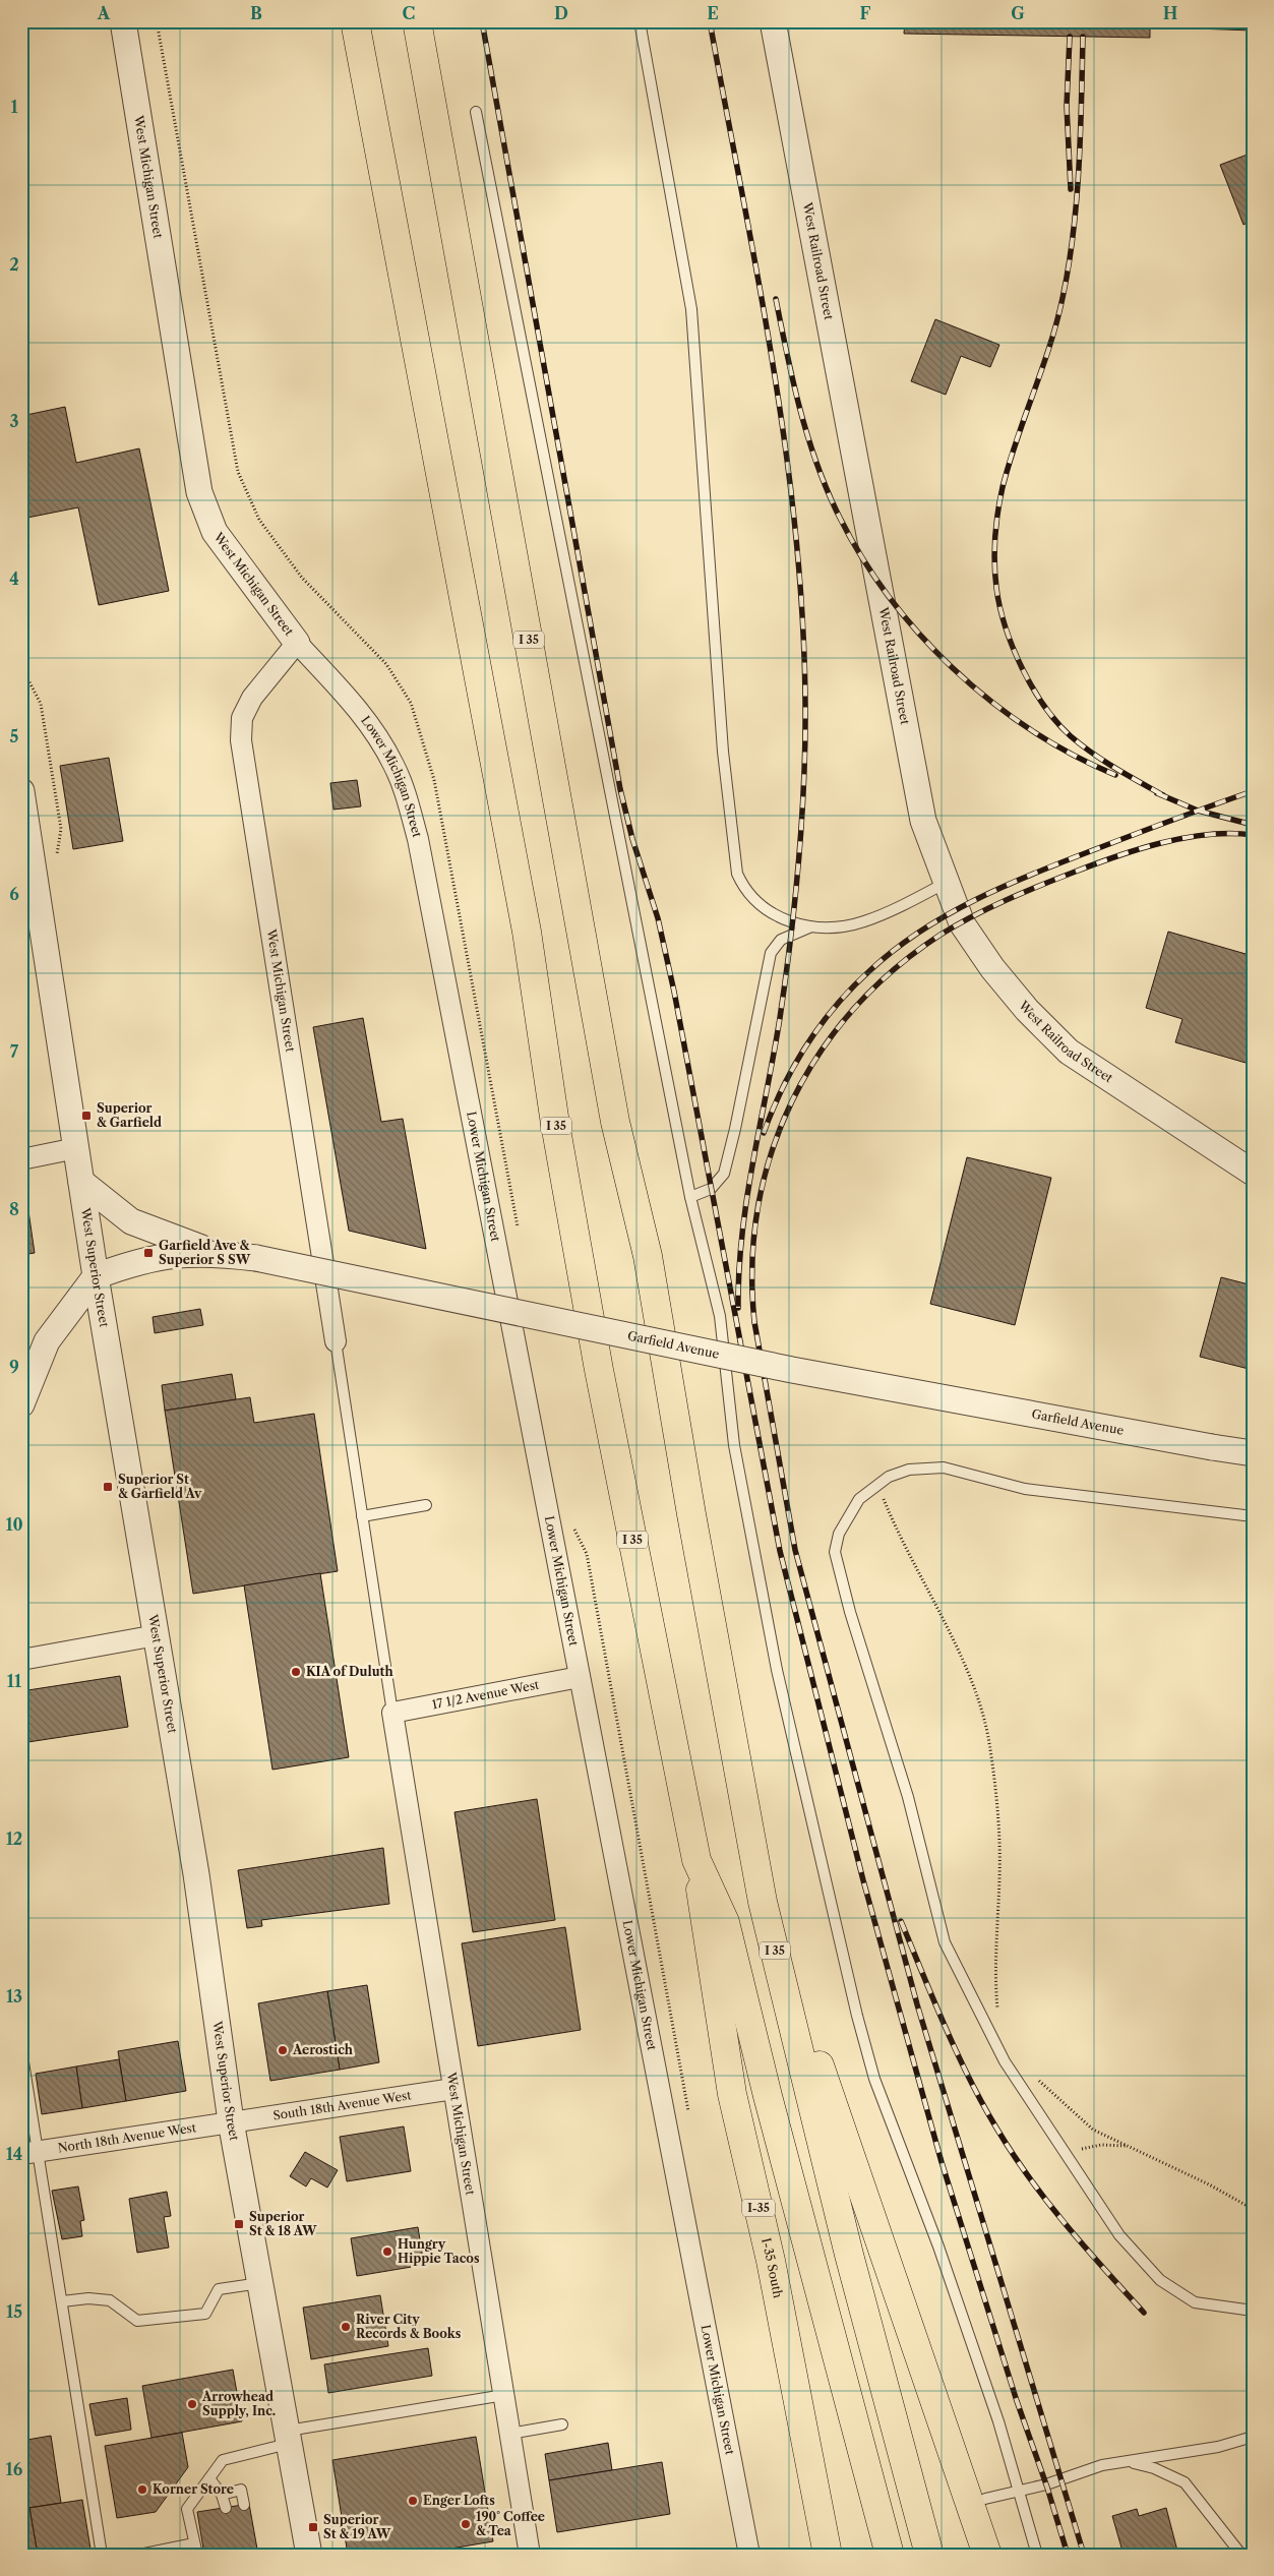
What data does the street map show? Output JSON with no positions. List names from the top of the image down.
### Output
{
  "streets": {
    "highway": ["I 35", "I-35", "I-35 South"],
    "street": [
      "West Michigan Street",
      "West Railroad Street",
      "Lower Michigan Street",
      "West Superior Street",
      "Garfield Avenue",
      "17 1/2 Avenue West",
      "South 18th Avenue West",
      "North 18th Avenue West"
    ]
  },
  "crossings": [
    ["West Michigan Street", "Lower Michigan Street"],
    ["West Michigan Street", "17 1/2 Avenue West"],
    ["West Michigan Street", "South 18th Avenue West"],
    ["I 35", "I-35 South"],
    ["Lower Michigan Street", "17 1/2 Avenue West"],
    ["West Superior Street", "Garfield Avenue"],
    ["West Superior Street", "South 18th Avenue West"],
    ["West Superior Street", "North 18th Avenue West"],
    ["South 18th Avenue West", "North 18th Avenue West"]
  ],
  "places": {
    "transit": [
      "Superior & Garfield",
      "Garfield Ave & Superior S SW",
      "Superior St & Garfield Av",
      "Superior St & 18 AW",
      "Superior St & 19 AW"
    ],
    "other": [
      "KIA of Duluth",
      "Aerostich",
      "Hungry Hippie Tacos",
      "River City Records & Books",
      "Arrowhead Supply, Inc.",
      "Korner Store",
      "Enger Lofts",
      "190° Coffee & Tea"
    ]
  },
  "grid": {
    "columns": [
      "A",
      "B",
      "C",
      "D",
      "E",
      "F",
      "G",
      "H"
    ],
    "rows": [
      "1",
      "2",
      "3",
      "4",
      "5",
      "6",
      "7",
      "8",
      "9",
      "10",
      "11",
      "12",
      "13",
      "14",
      "15",
      "16"
    ]
  }
}
